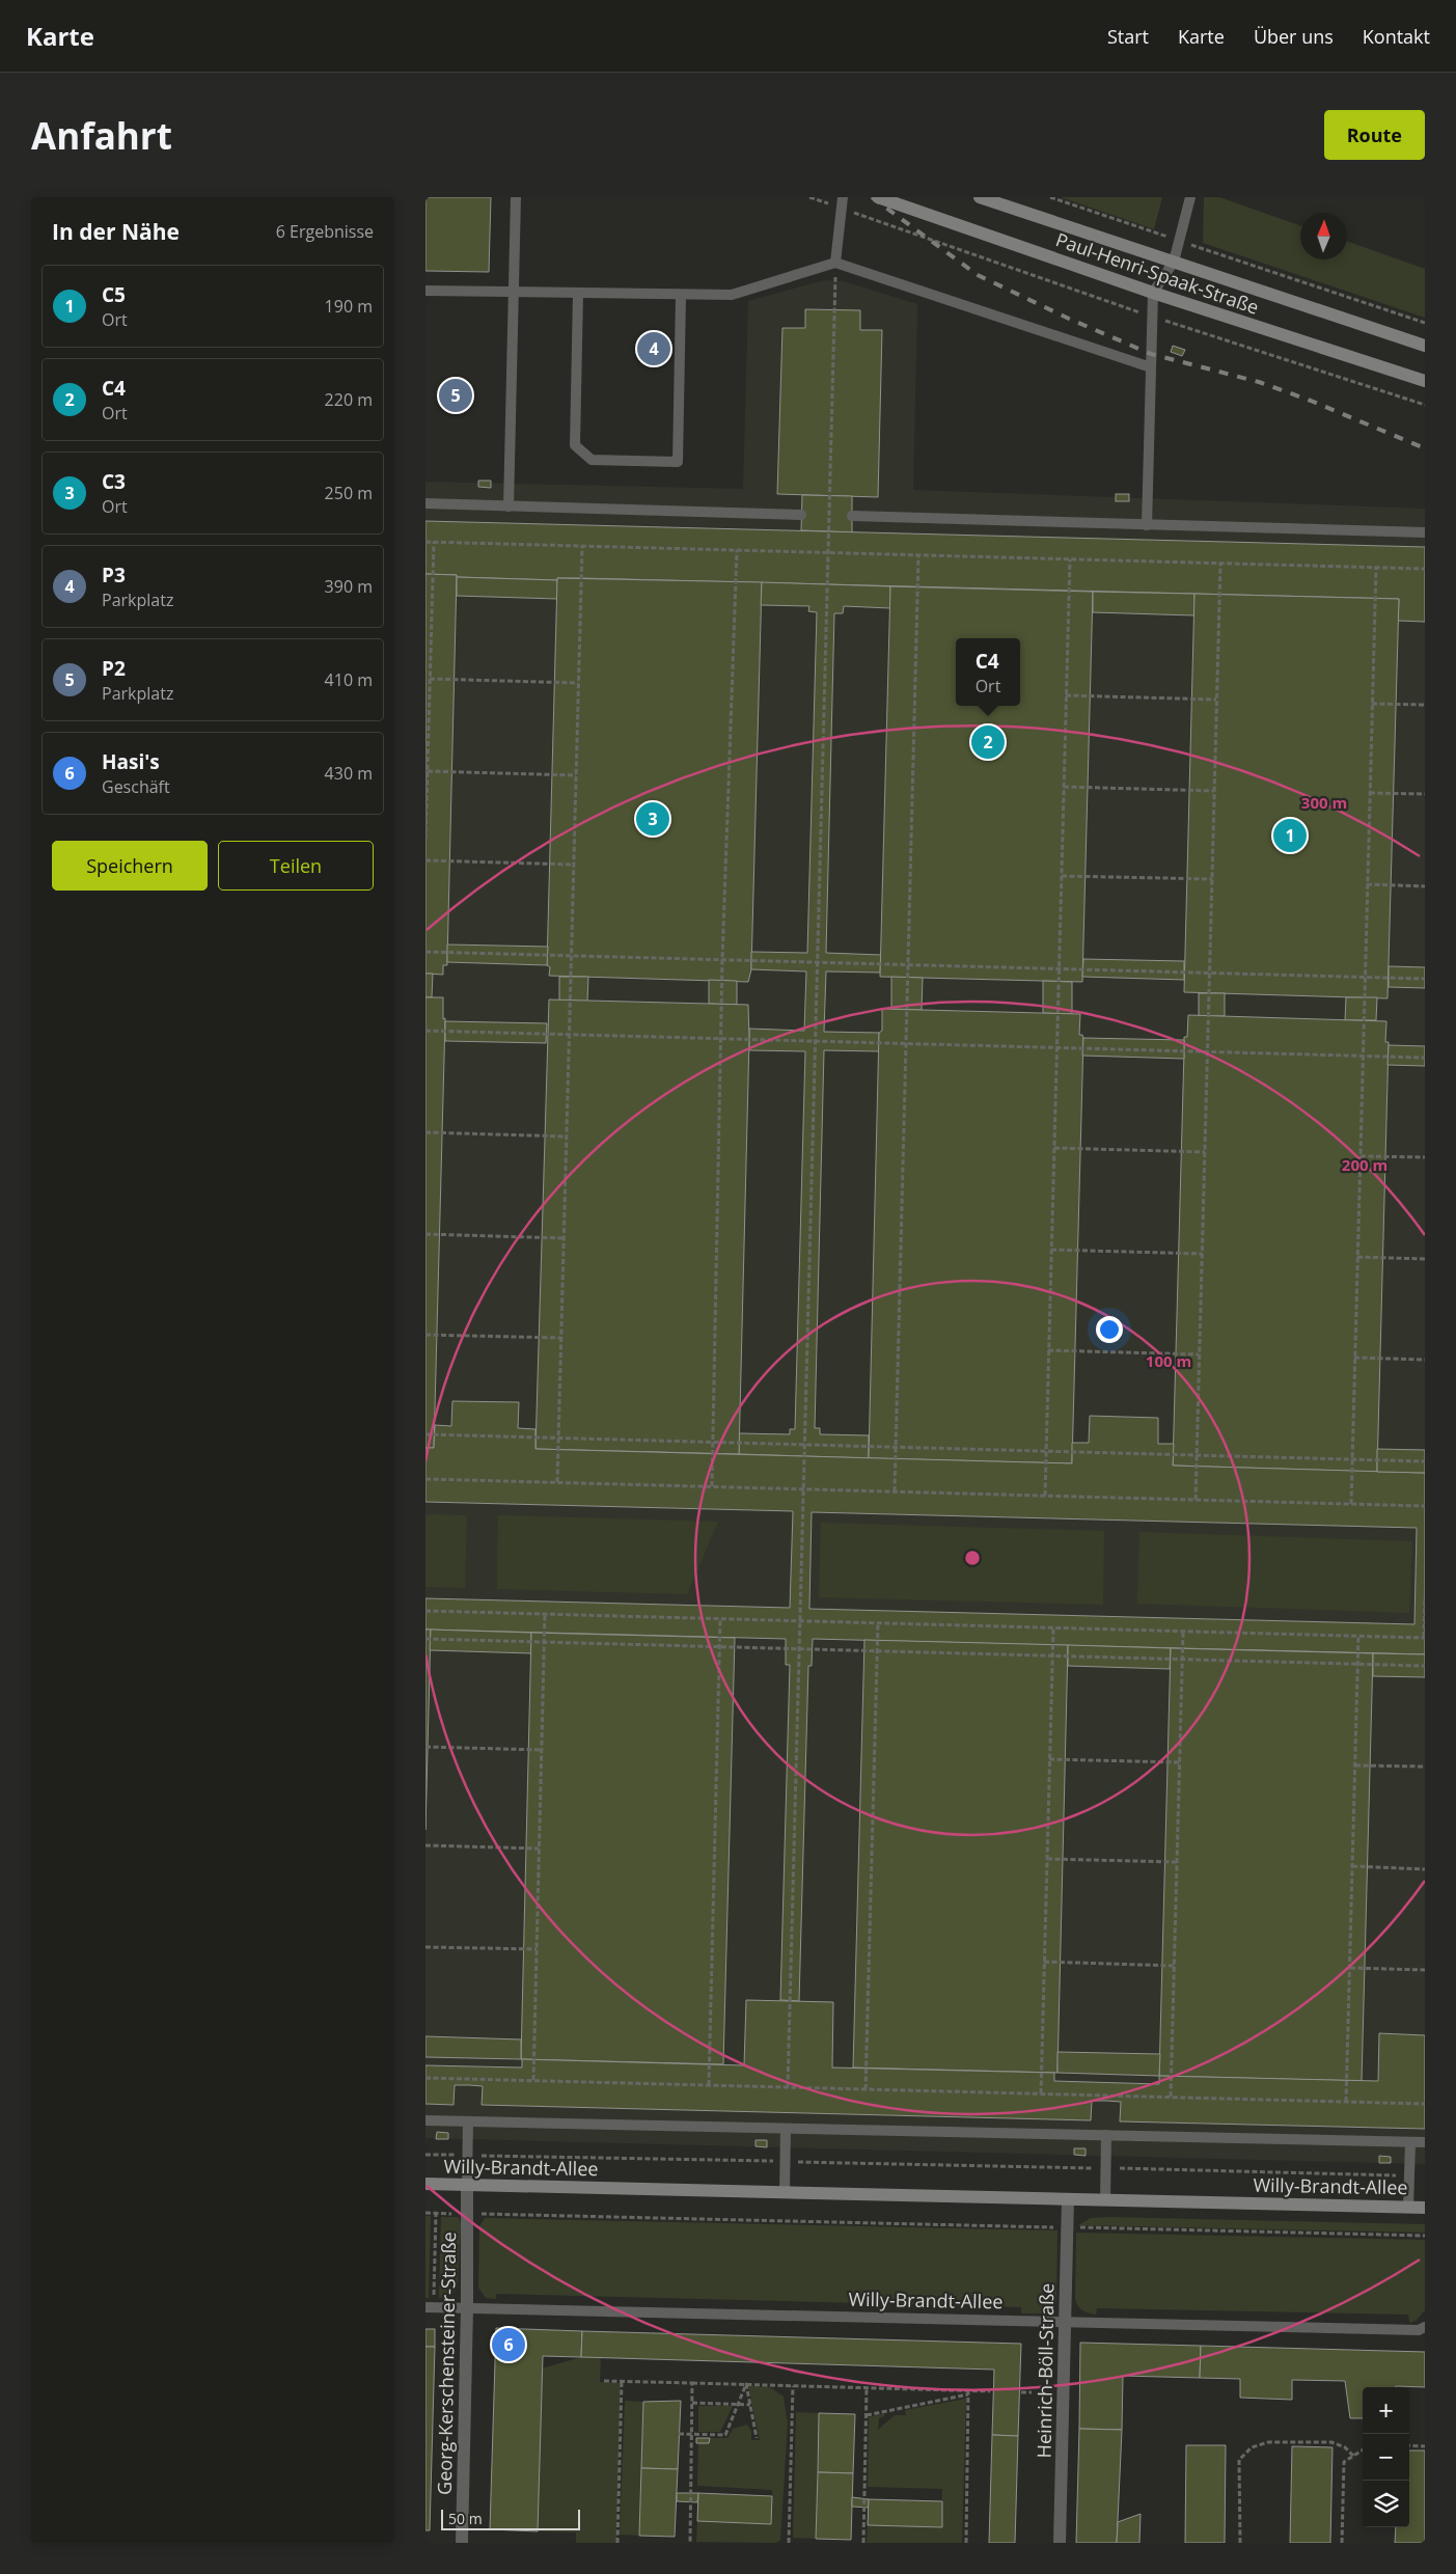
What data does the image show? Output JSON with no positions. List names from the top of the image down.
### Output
{
  "streets": {
    "main road": ["Paul-Henri-Spaak-Straße", "Willy-Brandt-Allee"],
    "street": ["Georg-Kerschensteiner-Straße", "Heinrich-Böll-Straße"]
  },
  "crossings": [
    ["Willy-Brandt-Allee", "Georg-Kerschensteiner-Straße"],
    ["Willy-Brandt-Allee", "Heinrich-Böll-Straße"]
  ],
  "scale_bar": "50 m",
  "north": "top",
  "page": {
    "header": "Karte",
    "nav": [
      "Start",
      "Karte",
      "Über uns",
      "Kontakt"
    ],
    "buttons": [
      "Route",
      ["Speichern", "Teilen"]
    ],
    "title": "Anfahrt",
    "heading": ["In der Nähe", "6 Ergebnisse"],
    "list": [
      {
        "mark": "1",
        "name": "C5",
        "note": "Ort",
        "value": "190 m"
      },
      {
        "mark": "2",
        "name": "C4",
        "note": "Ort",
        "value": "220 m"
      },
      {
        "mark": "3",
        "name": "C3",
        "note": "Ort",
        "value": "250 m"
      },
      {
        "mark": "4",
        "name": "P3",
        "note": "Parkplatz",
        "value": "390 m"
      },
      {
        "mark": "5",
        "name": "P2",
        "note": "Parkplatz",
        "value": "410 m"
      },
      {
        "mark": "6",
        "name": "Hasi's",
        "note": "Geschäft",
        "value": "430 m"
      }
    ],
    "pins": [
      "4",
      "5",
      "2",
      "3",
      "1",
      "6"
    ],
    "popup": ["C4", "Ort"],
    "map_buttons": ["+", "−"],
    "scale": "50 m"
  },
  "rings": ["300 m", "200 m", "100 m"]
}
